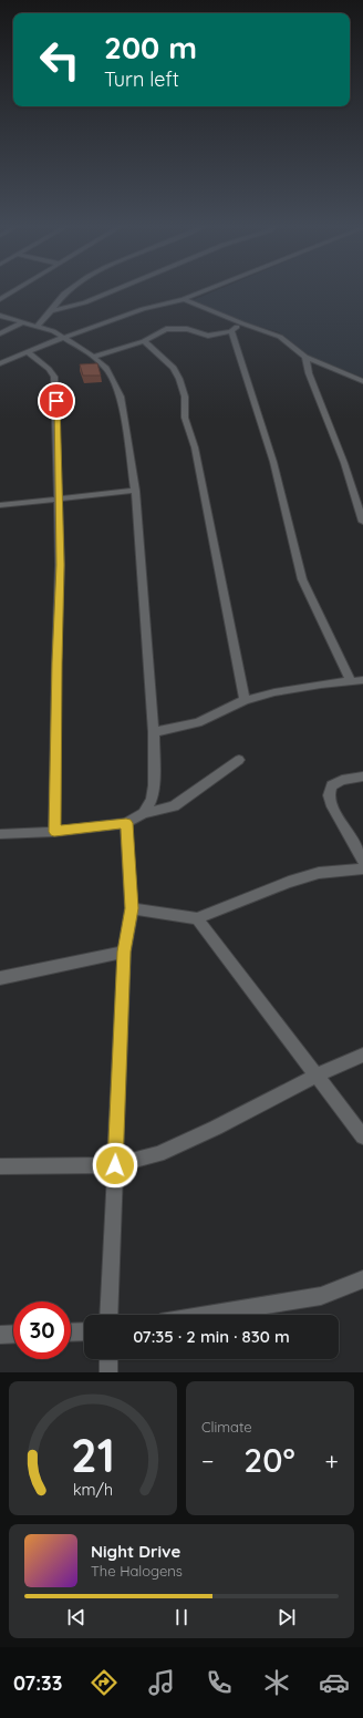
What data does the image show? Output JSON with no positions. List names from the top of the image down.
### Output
{
  "page": {
    "turn": ["200 m", "Turn left"],
    "limit": "30",
    "trip": "07:35 · 2 min · 830 m",
    "tile": "Climate",
    "heat": ["−", "20°", "+"],
    "song": ["Night Drive", "The Halogens"],
    "tabs": "07:33",
    "gauge": ["21", "km/h"]
  }
}
